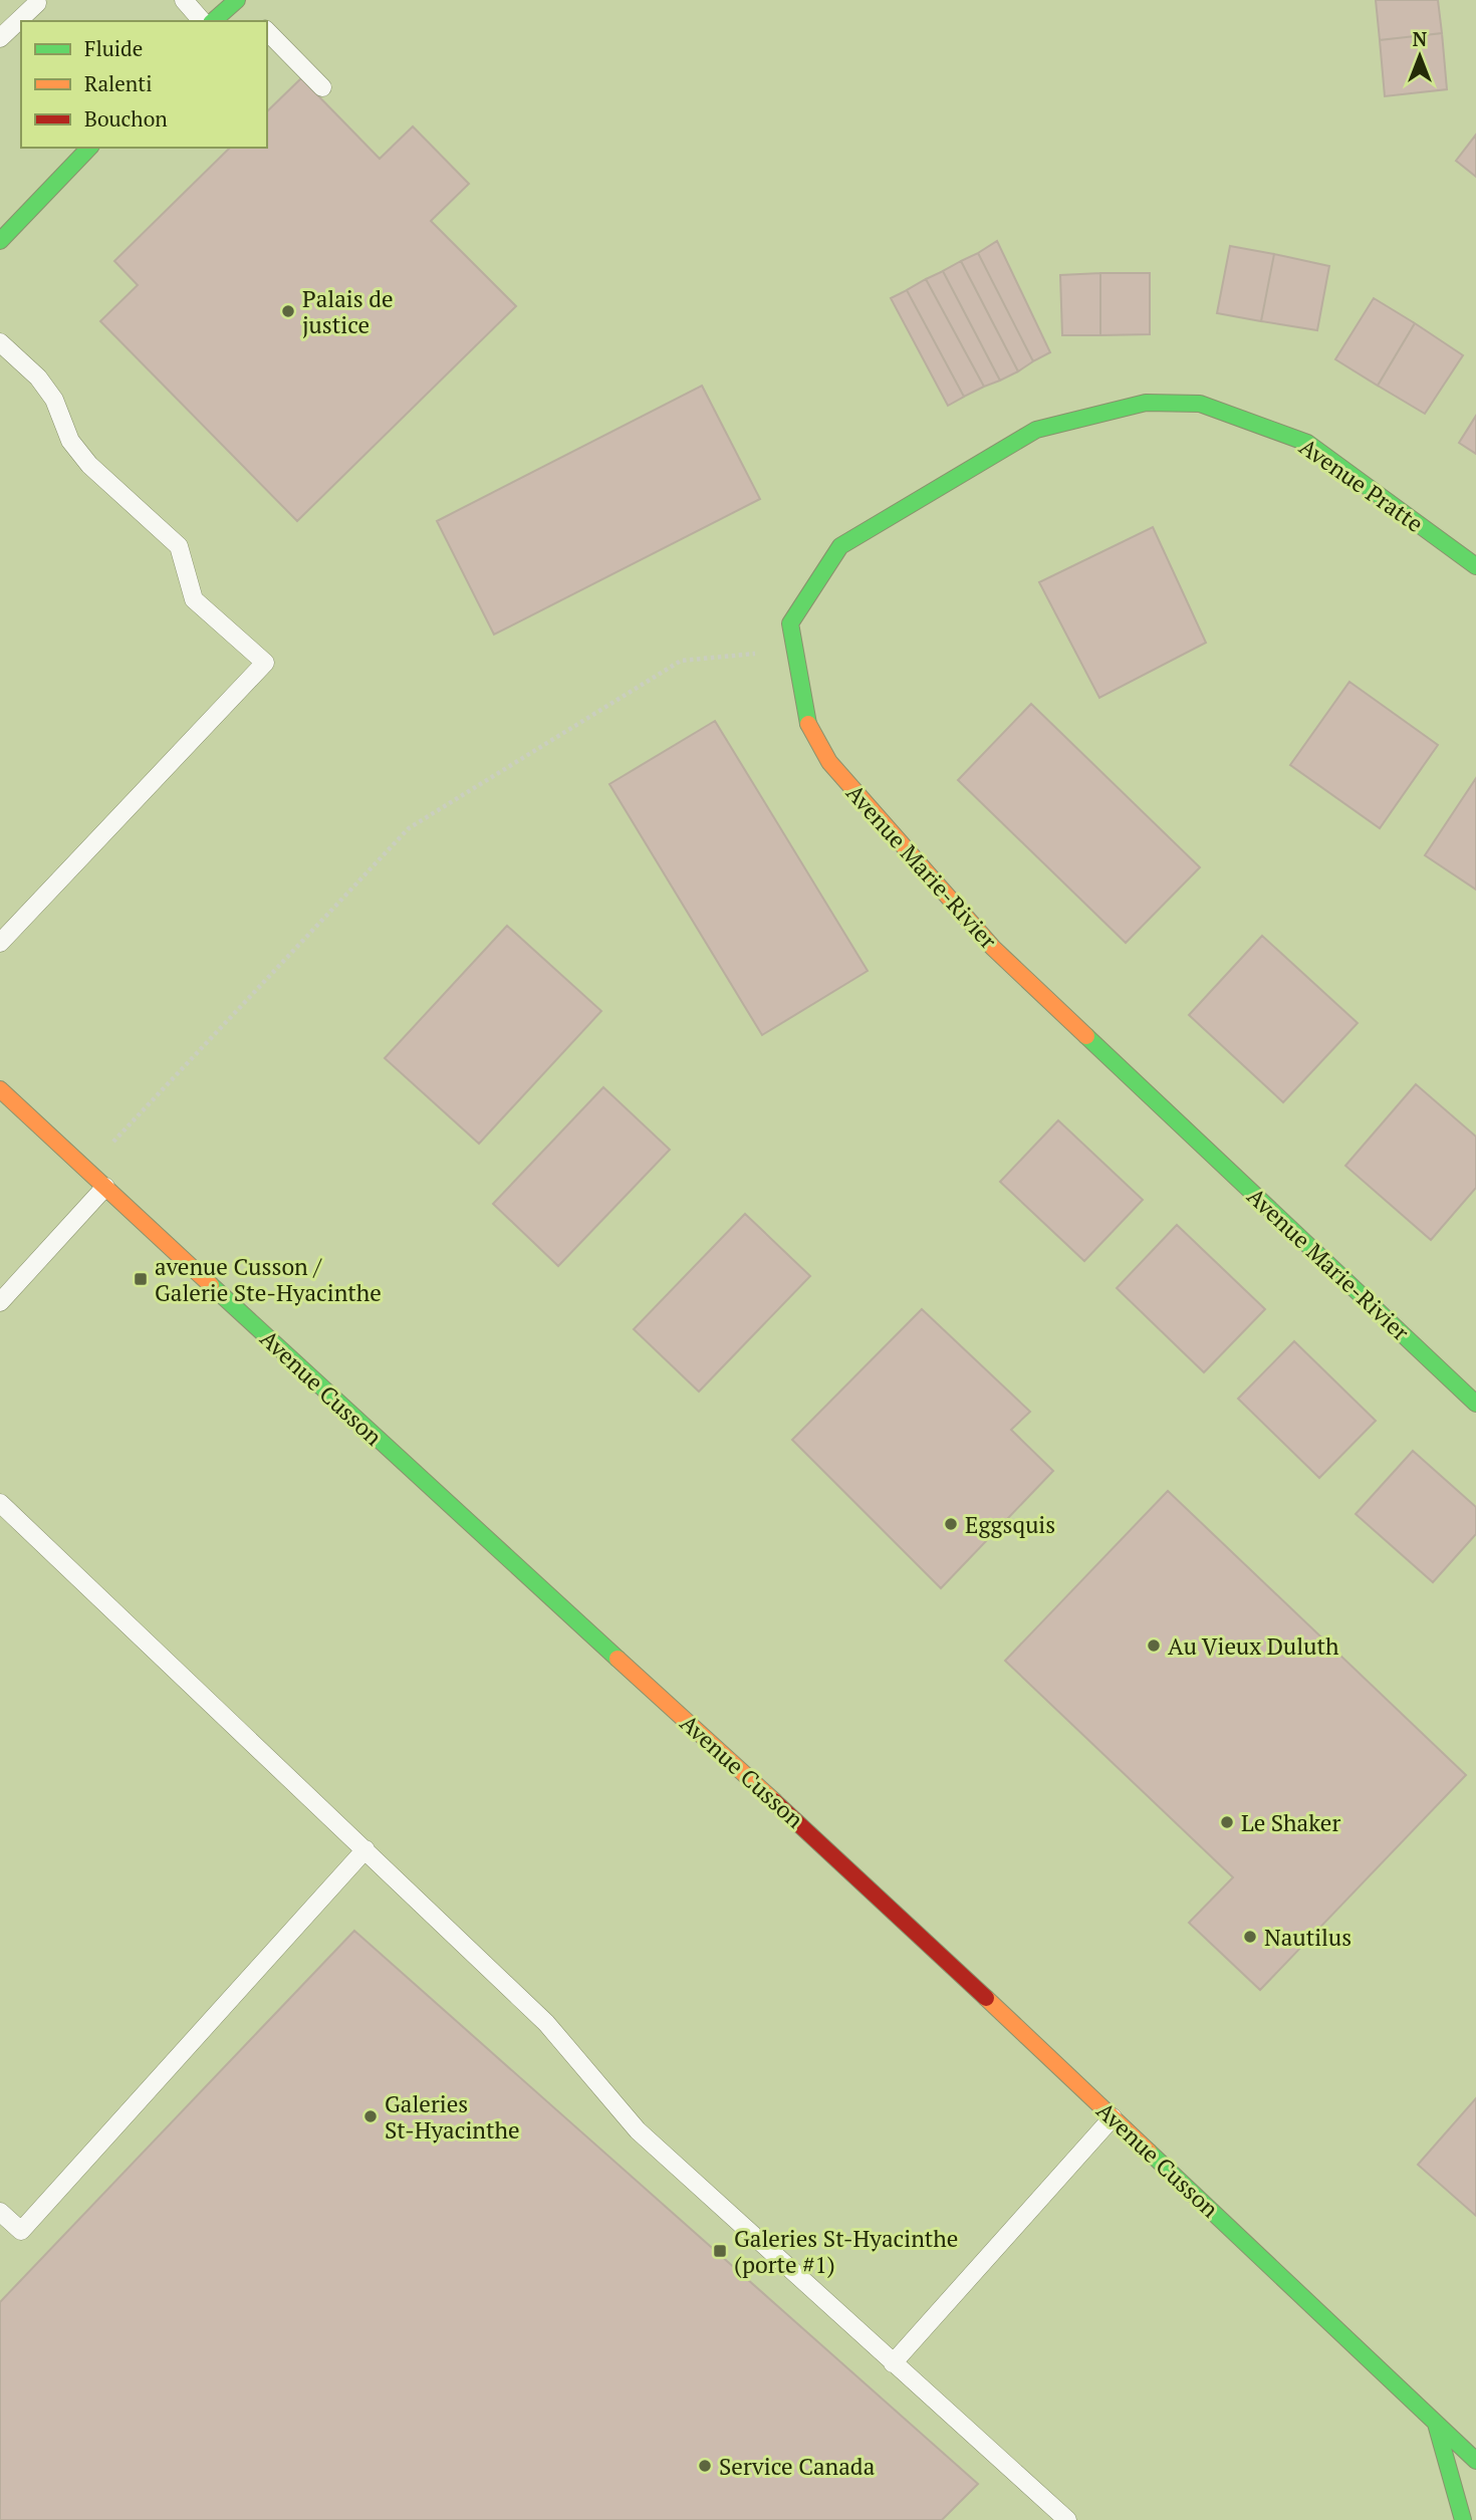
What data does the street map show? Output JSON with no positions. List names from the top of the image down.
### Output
{
  "streets": {
    "street": ["Avenue Pratte", "Avenue Marie-Rivier", "Avenue Cusson"]
  },
  "crossings": [
    ["Avenue Pratte", "Avenue Marie-Rivier"]
  ],
  "places": {
    "other": [
      "Palais de justice",
      "Eggsquis",
      "Au Vieux Duluth",
      "Le Shaker",
      "Nautilus",
      "Galeries St-Hyacinthe",
      "Service Canada"
    ],
    "transit": ["avenue Cusson / Galerie Ste-Hyacinthe", "Galeries St-Hyacinthe (porte #1)"]
  },
  "legend": ["Fluide", "Ralenti", "Bouchon"],
  "north": "top"
}
